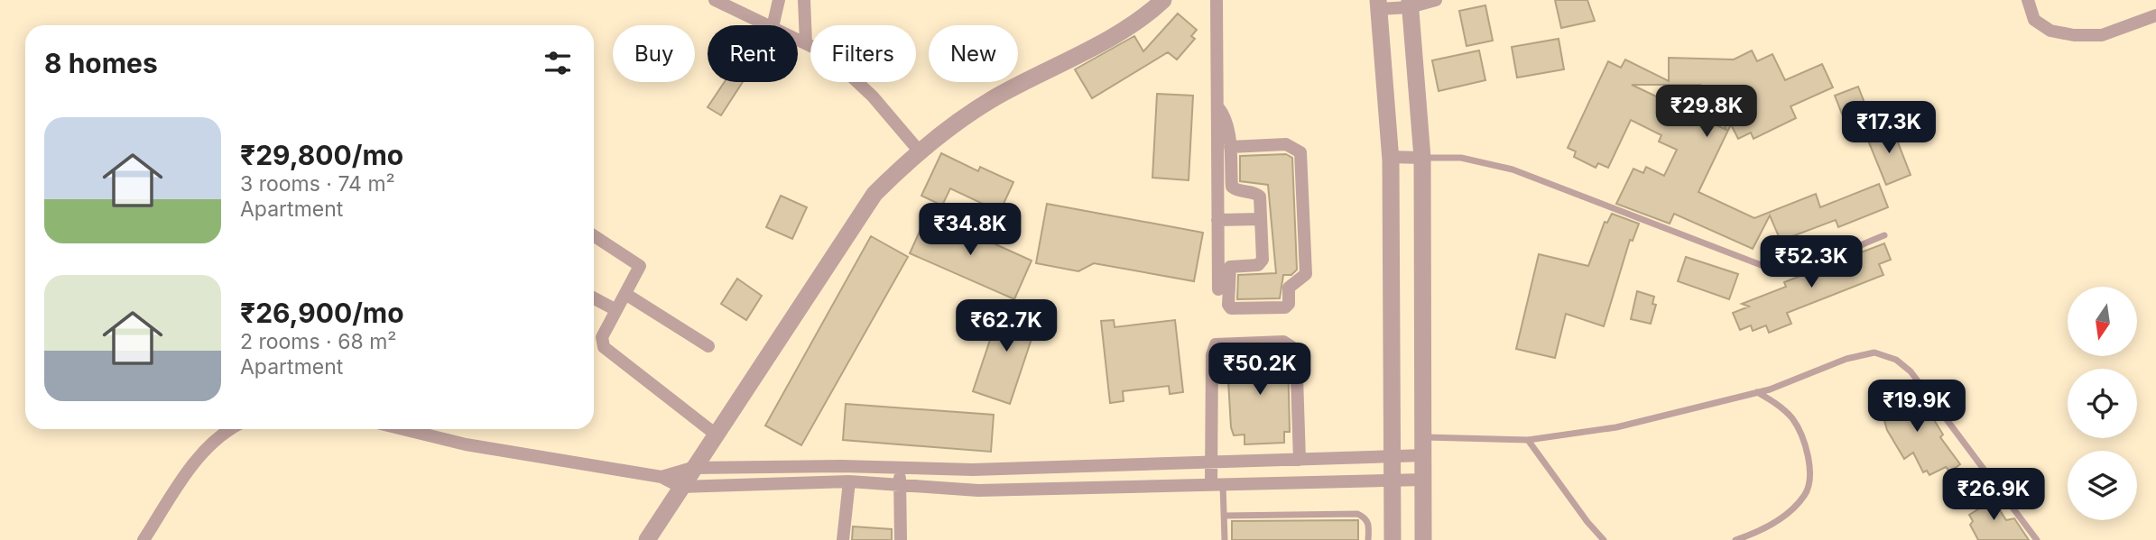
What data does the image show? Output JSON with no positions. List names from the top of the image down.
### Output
{
  "north": "bottom",
  "page": {
    "chip": [
      "Buy",
      "Rent",
      "Filters",
      "New"
    ],
    "heading": "8 homes",
    "price": [
      "₹29.8K",
      "₹17.3K",
      "₹34.8K",
      "₹52.3K",
      "₹62.7K",
      "₹50.2K",
      "₹19.9K",
      "₹26.9K"
    ],
    "list": [
      {
        "name": "₹29,800/mo",
        "note": "3 rooms · 74 m² · Apartment"
      },
      {
        "name": "₹26,900/mo",
        "note": "2 rooms · 68 m² · Apartment"
      }
    ]
  }
}
